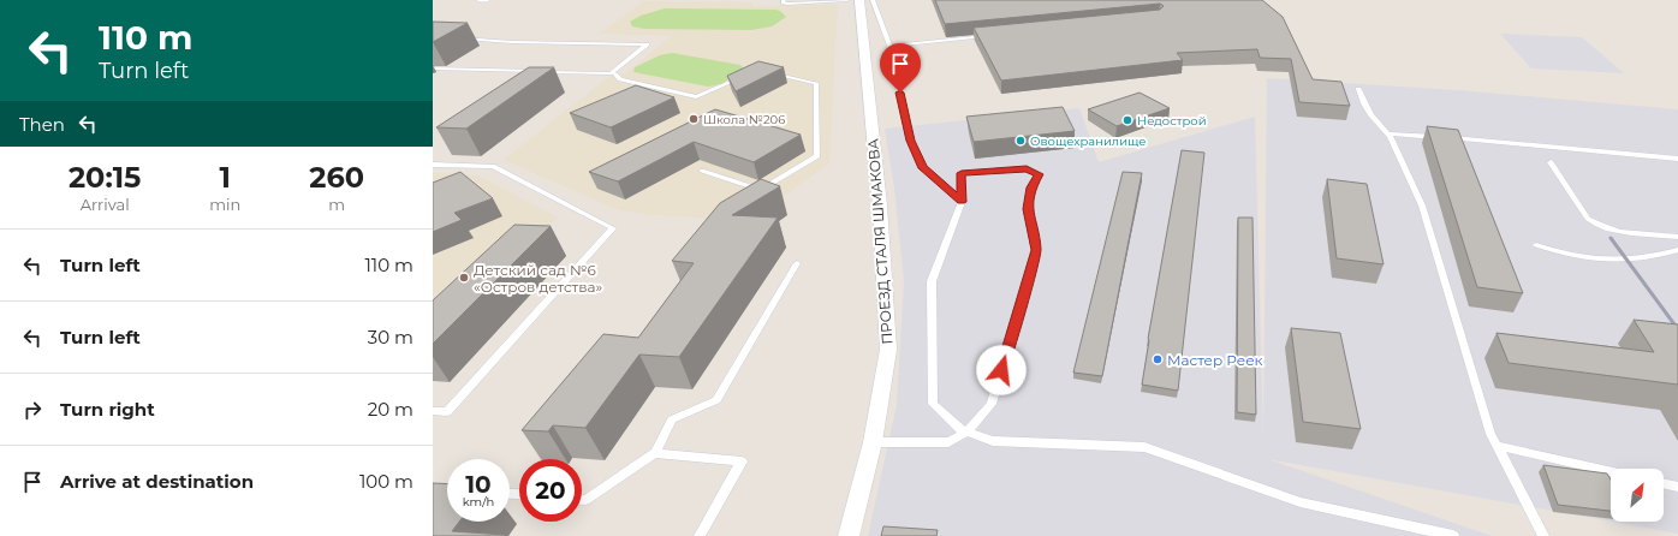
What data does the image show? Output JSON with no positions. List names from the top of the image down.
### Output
{
  "streets": {
    "street": ["ПРОЕЗД СТАЛЯ ШМАКОВА"]
  },
  "places": [
    "Школа №206",
    "Недострой",
    "Овощехранилище",
    "Детский сад №6 «Остров детства»",
    "Мастер Реек"
  ],
  "north": "top right",
  "page": {
    "turn": ["110 m", "Turn left"],
    "then": "Then",
    "eta": [
      "20:15",
      "Arrival",
      "1",
      "min",
      "260",
      "m"
    ],
    "list": [
      {
        "name": "Turn left",
        "value": "110 m"
      },
      {
        "name": "Turn left",
        "value": "30 m"
      },
      {
        "name": "Turn right",
        "value": "20 m"
      },
      {
        "name": "Arrive at destination",
        "value": "100 m"
      }
    ],
    "speed": "10 km/h",
    "limit": "20"
  }
}
